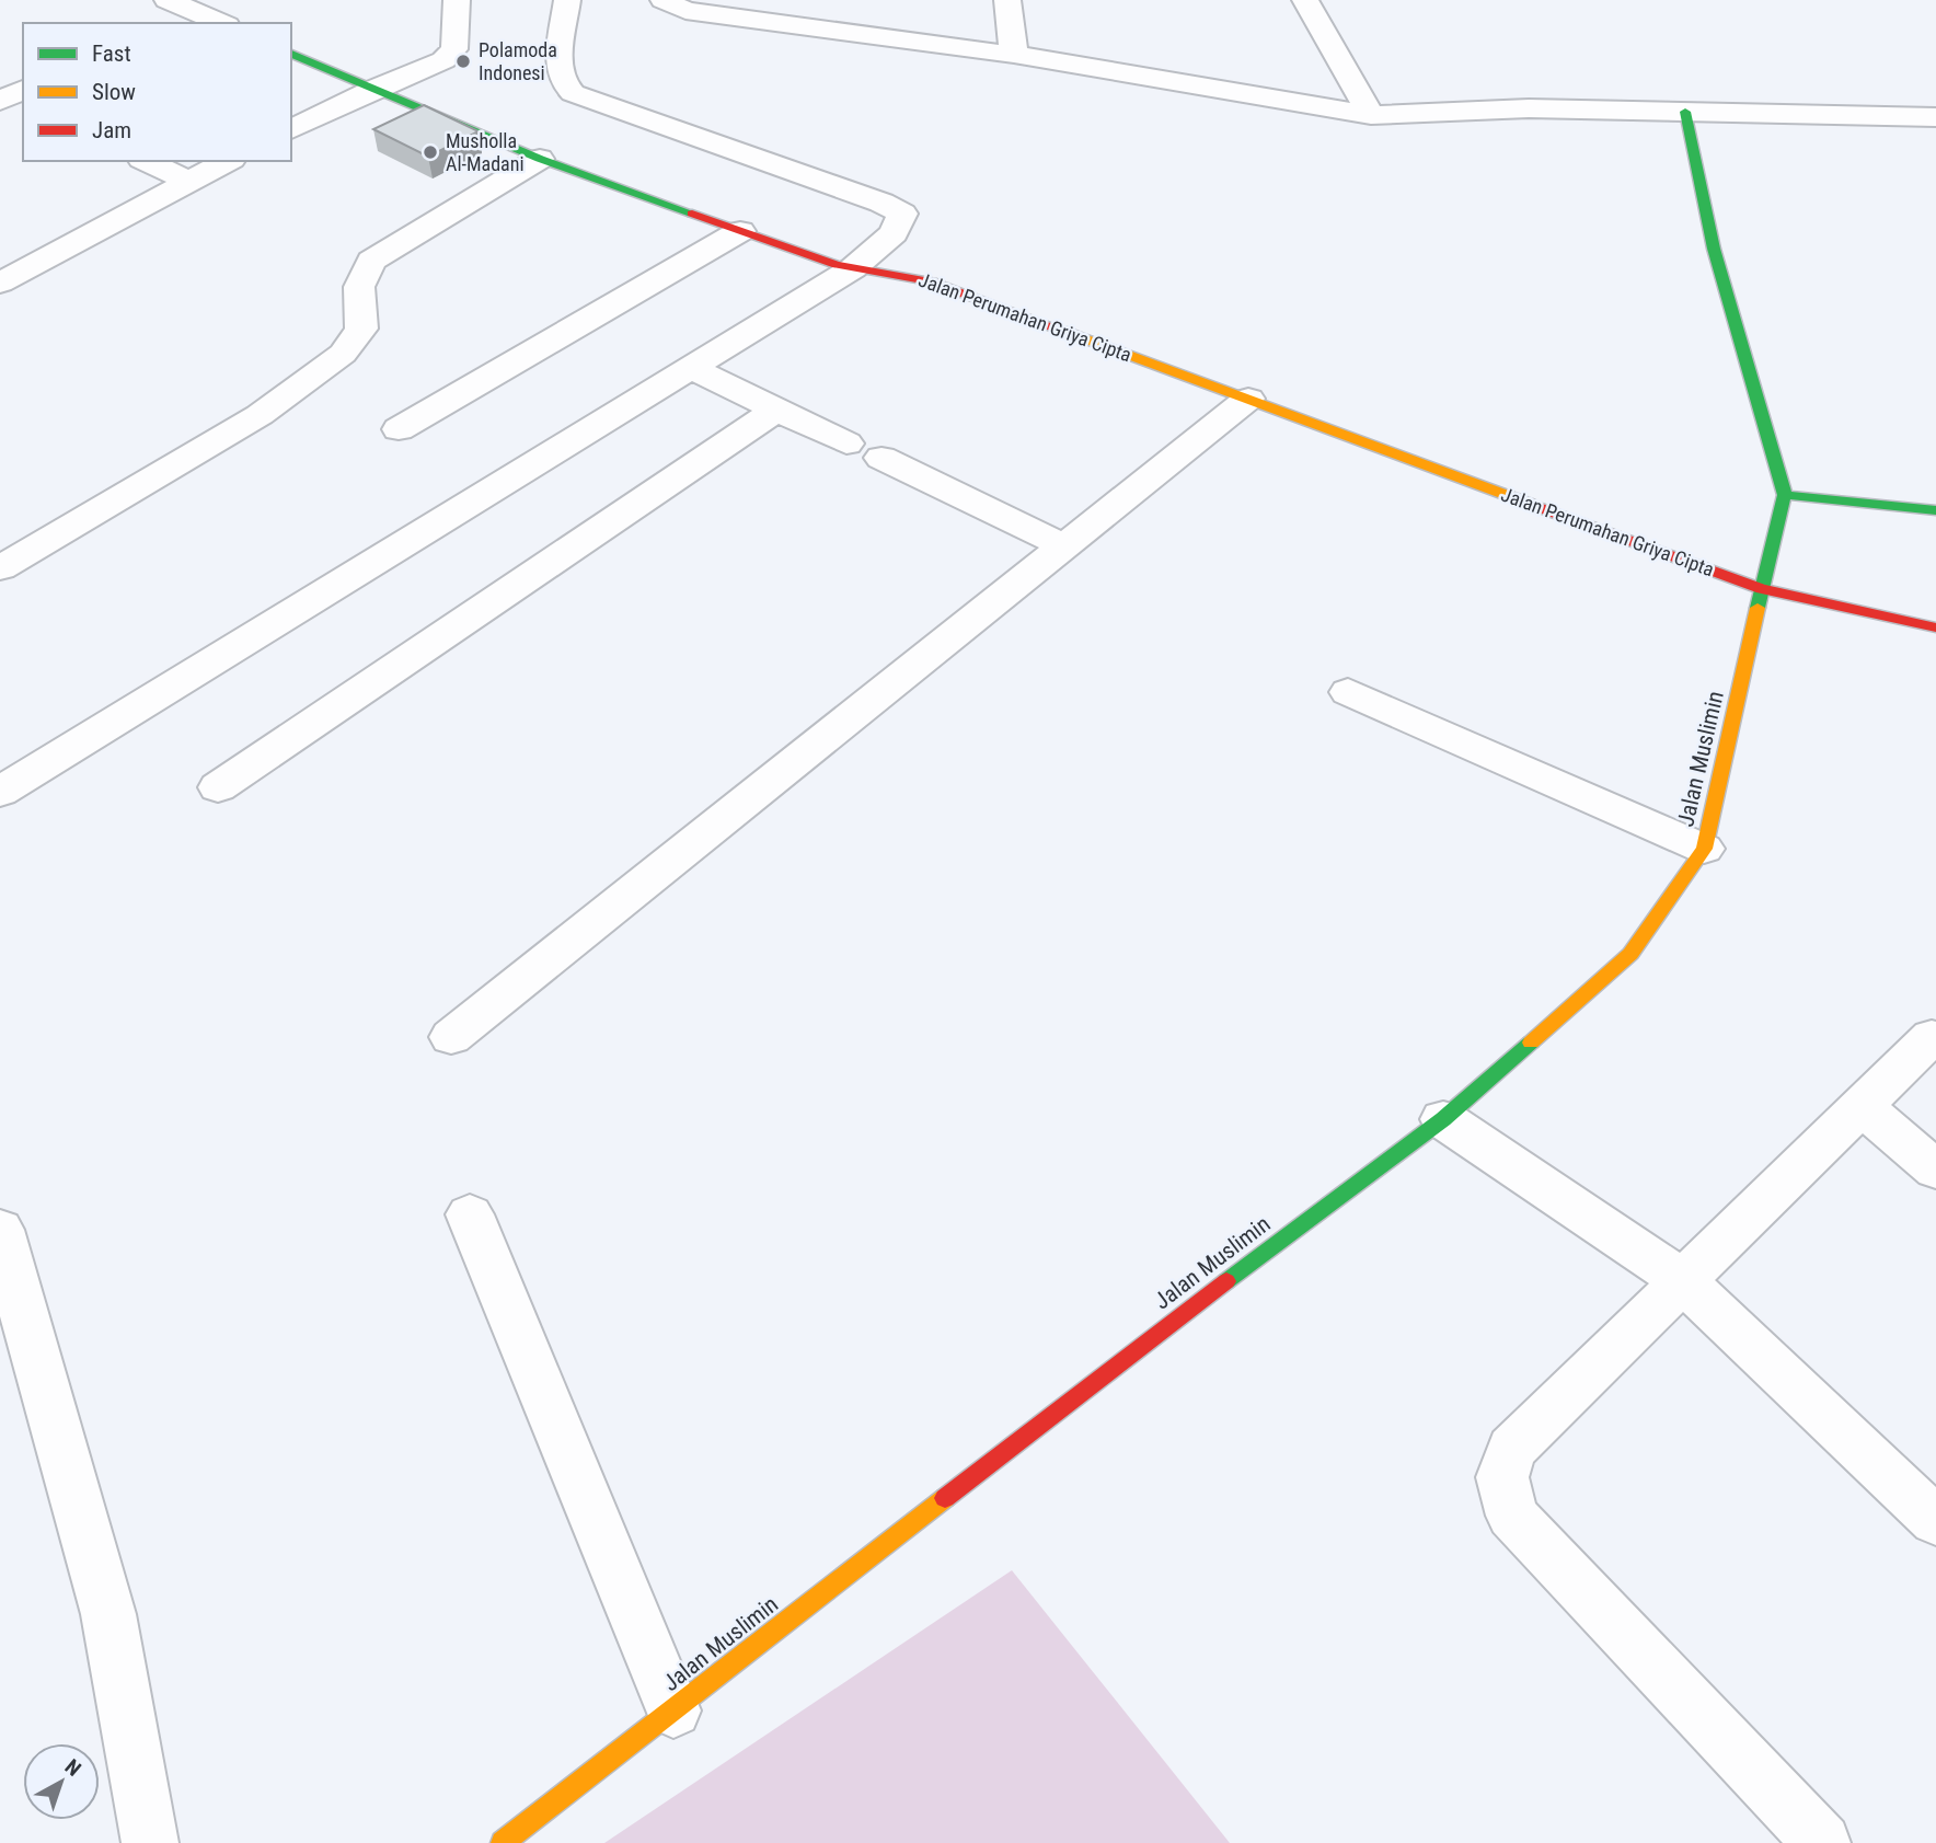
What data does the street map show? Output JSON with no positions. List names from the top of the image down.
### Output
{
  "streets": {
    "street": ["Jalan Perumahan Griya Cipta", "Jalan Muslimin"]
  },
  "crossings": [
    ["Jalan Perumahan Griya Cipta", "Jalan Muslimin"]
  ],
  "places": ["Polamoda Indonesi", "Musholla Al-Madani"],
  "legend": ["Fast", "Slow", "Jam"],
  "north": "top right"
}
